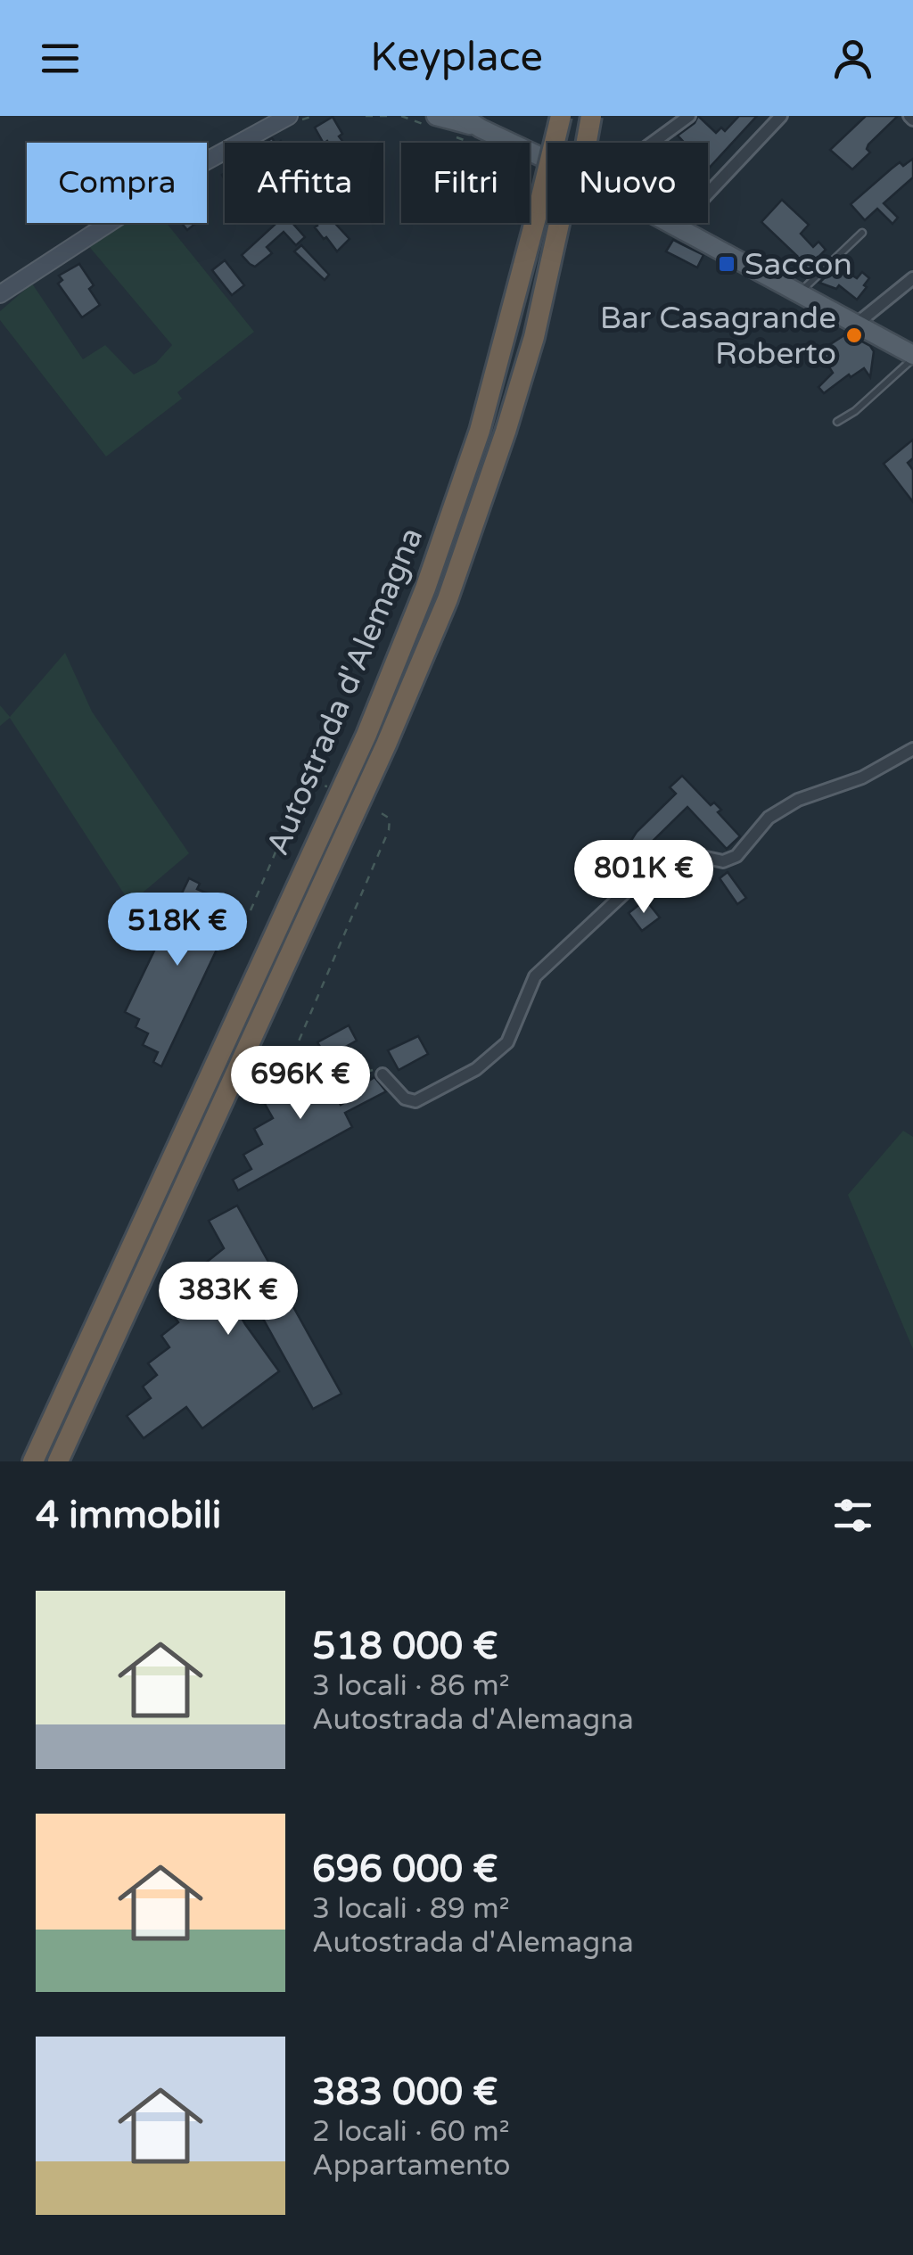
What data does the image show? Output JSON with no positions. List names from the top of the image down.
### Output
{
  "streets": {
    "highway": ["Autostrada d'Alemagna"]
  },
  "places": {
    "transit": ["Saccon"],
    "other": ["Bar Casagrande Roberto"]
  },
  "page": {
    "header": "Keyplace",
    "chip": [
      "Compra",
      "Affitta",
      "Filtri",
      "Nuovo"
    ],
    "price": [
      "801K €",
      "518K €",
      "696K €",
      "383K €"
    ],
    "heading": "4 immobili",
    "list": [
      {
        "name": "518 000 €",
        "note": "3 locali · 86 m² · Autostrada d'Alemagna"
      },
      {
        "name": "696 000 €",
        "note": "3 locali · 89 m² · Autostrada d'Alemagna"
      },
      {
        "name": "383 000 €",
        "note": "2 locali · 60 m² · Appartamento"
      }
    ]
  }
}
